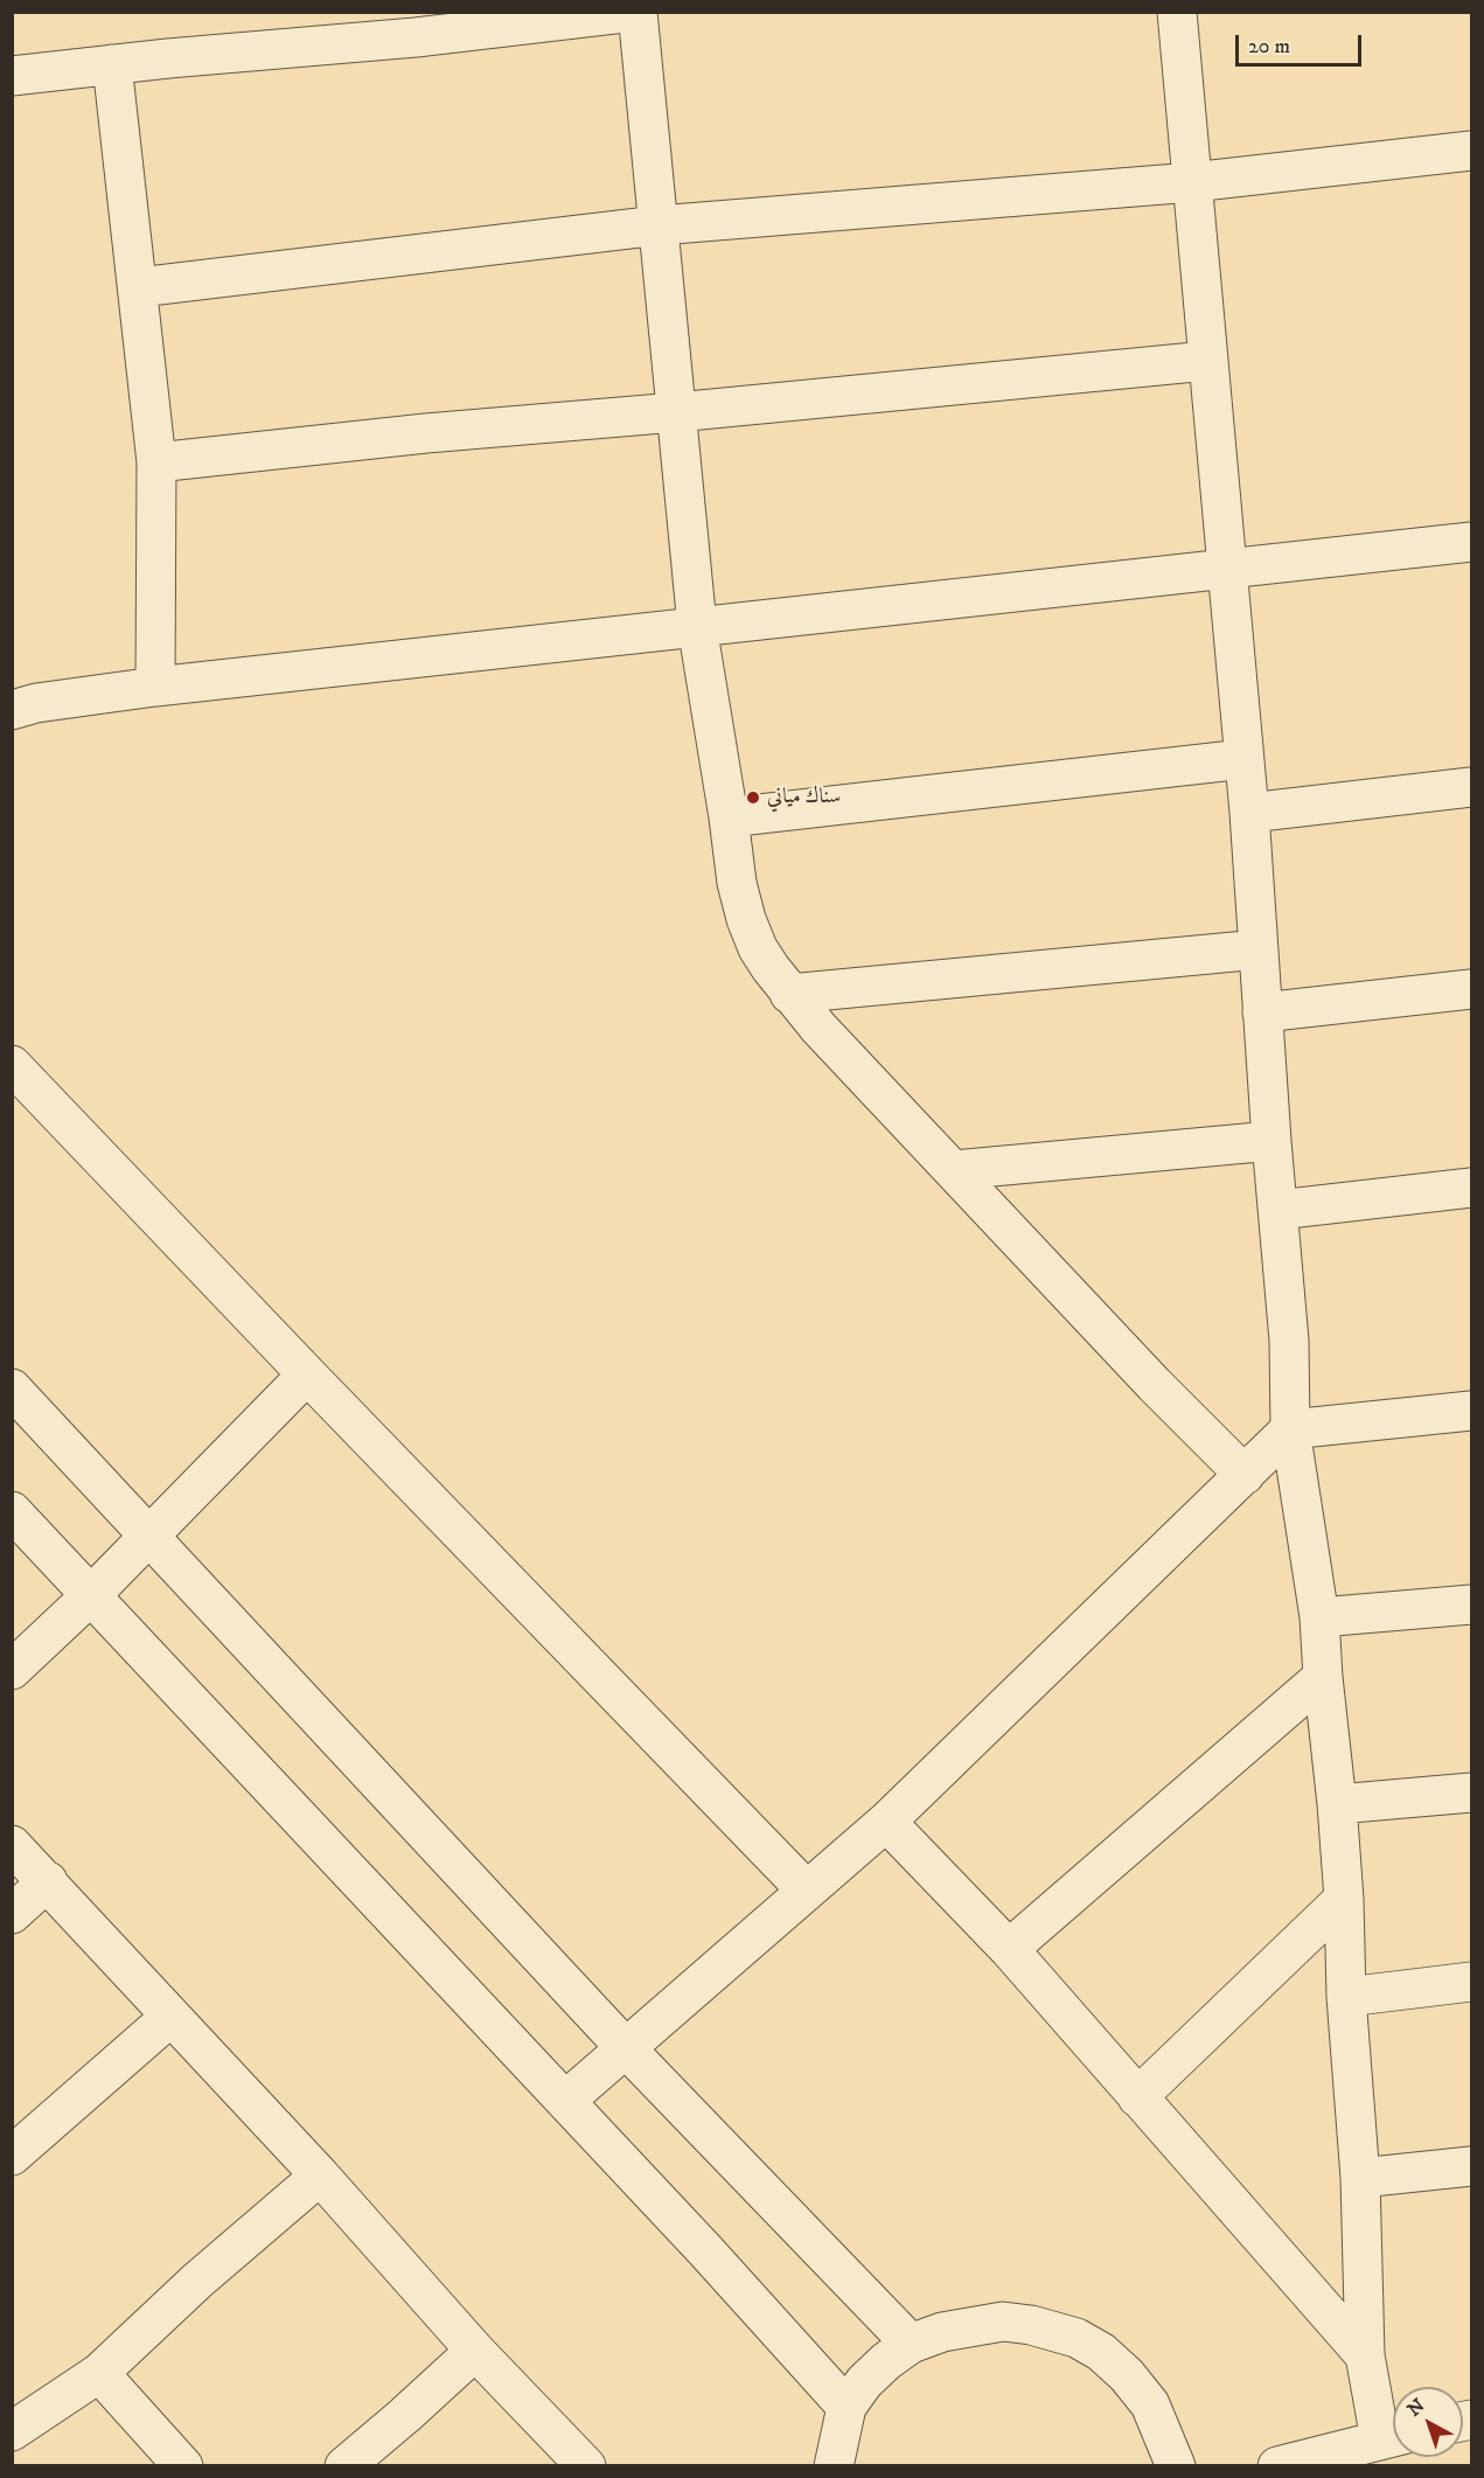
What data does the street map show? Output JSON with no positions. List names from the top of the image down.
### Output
{
  "places": ["سناك مياني"],
  "scale_bar": "20 m",
  "north": "top left"
}
